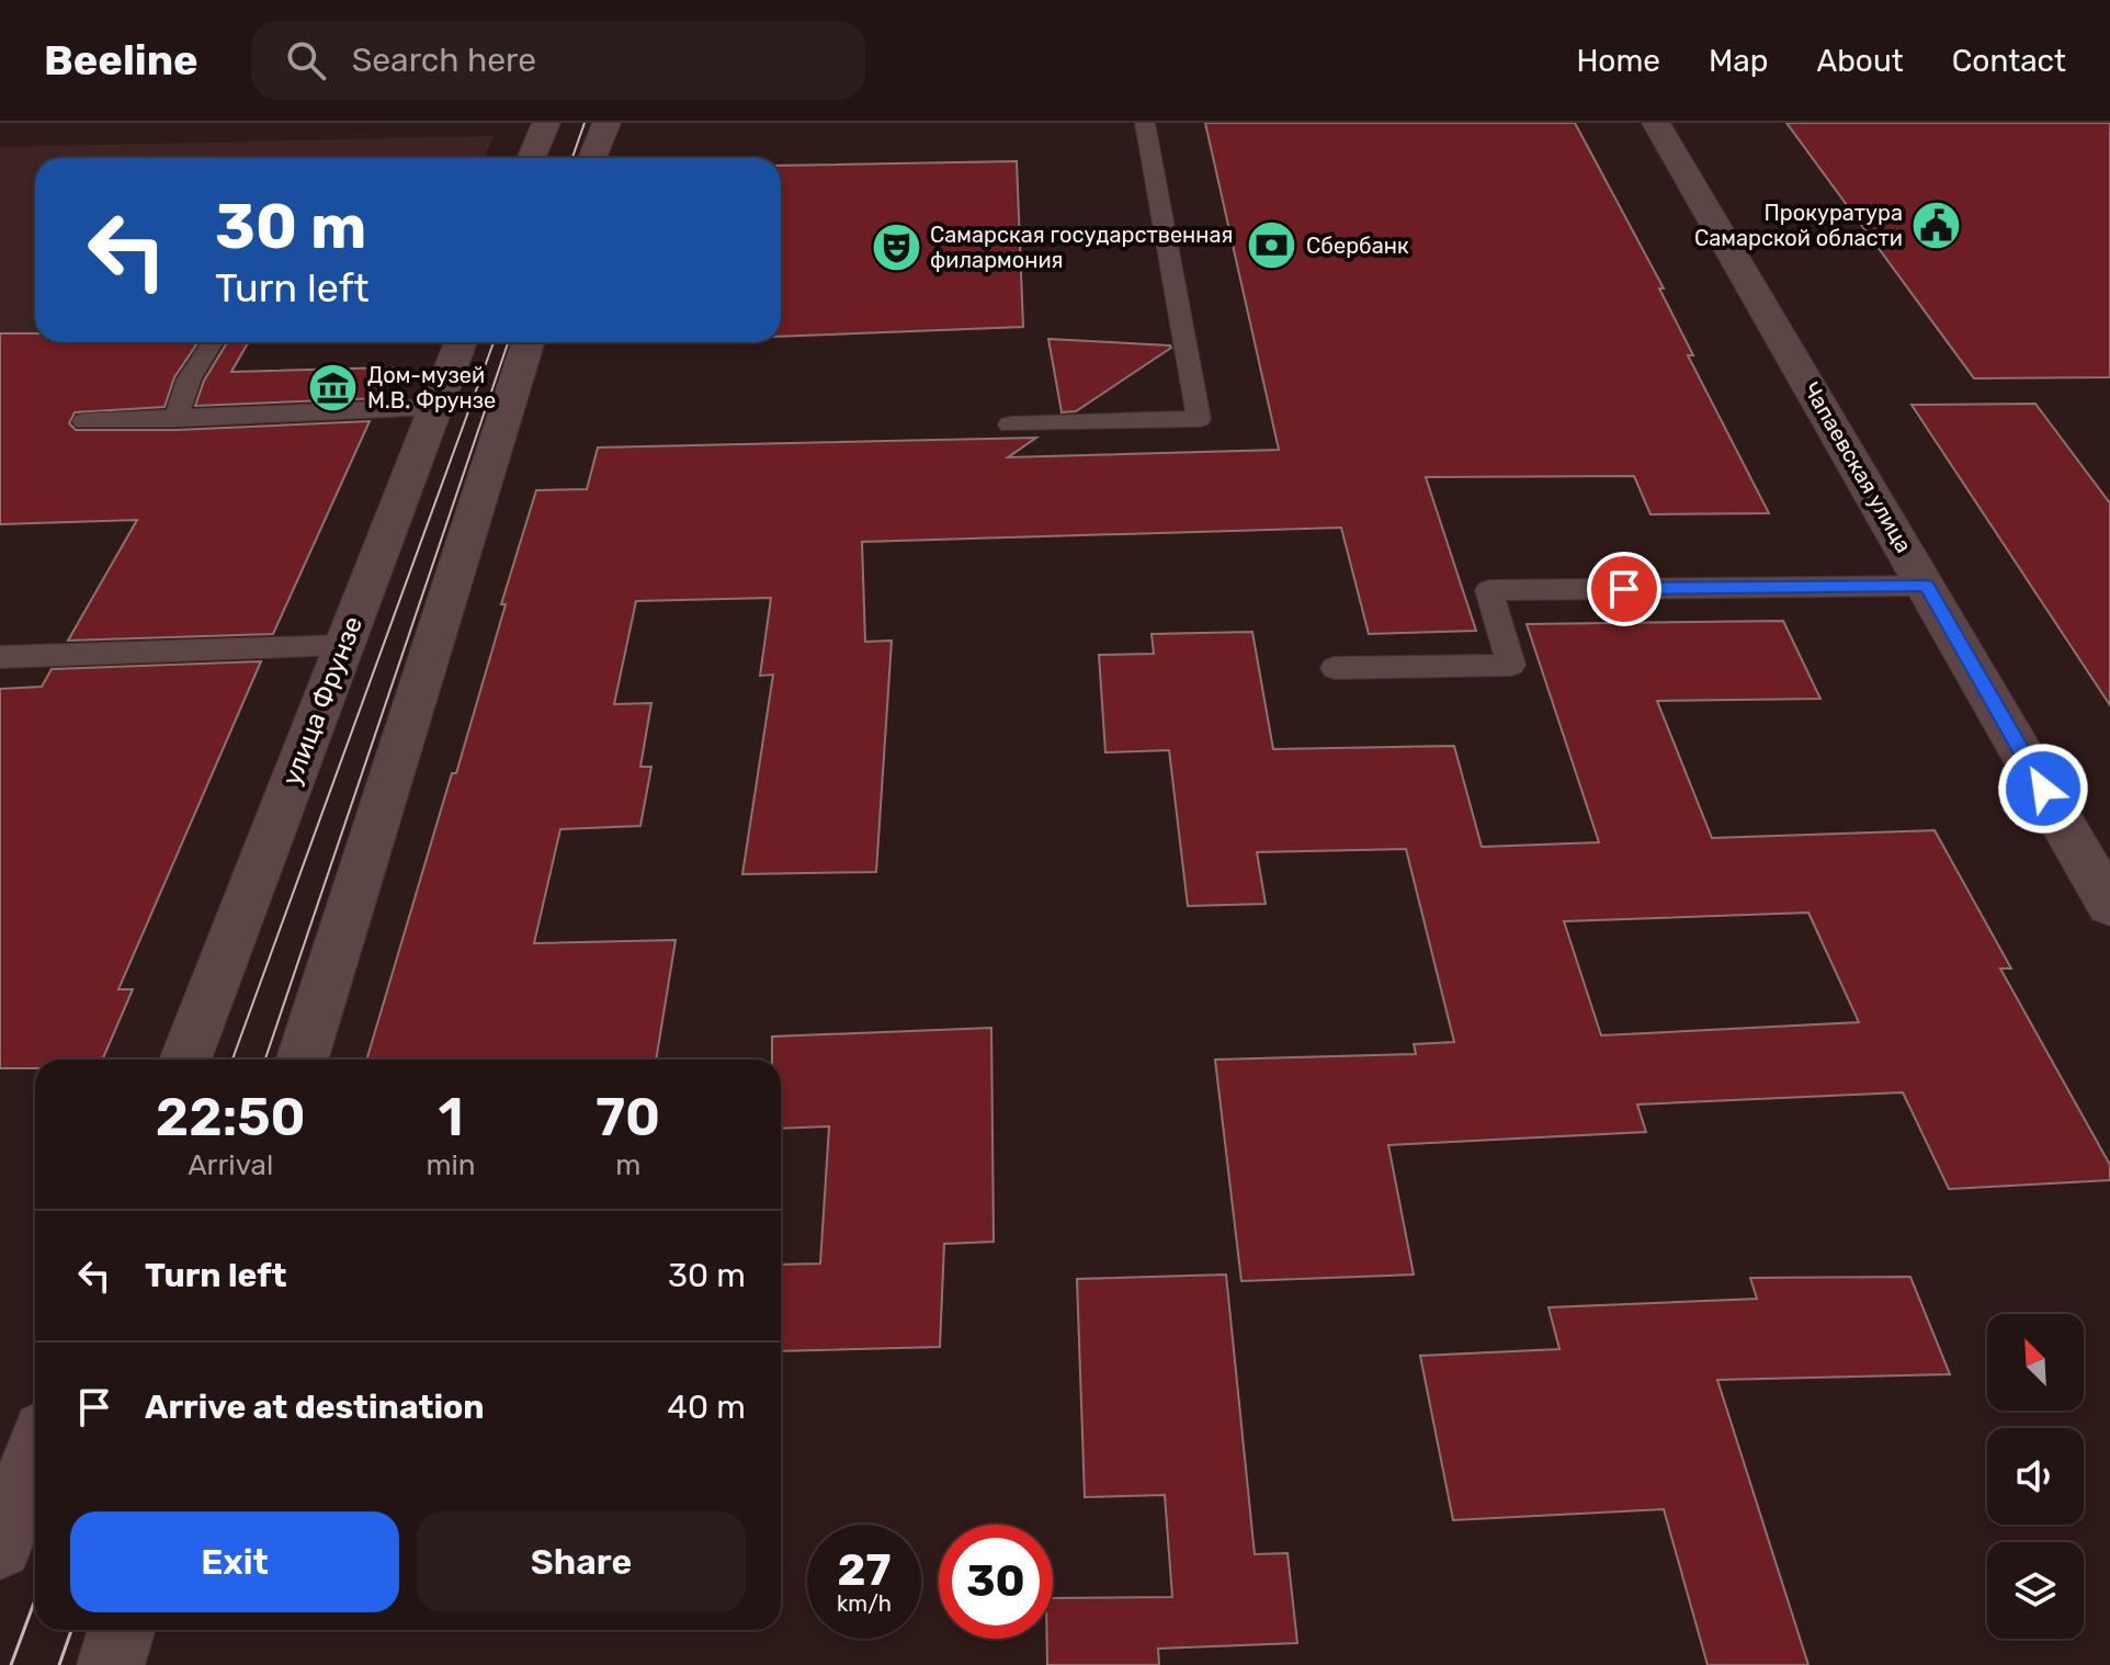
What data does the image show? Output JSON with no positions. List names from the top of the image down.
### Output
{
  "streets": {
    "main road": ["Чапаевская улица", "улица Фрунзе"]
  },
  "places": {
    "public building": ["Прокуратура Самарской области"],
    "bank": ["Сбербанк"],
    "theatre": ["Самарская государственная филармония"],
    "museum": ["Дом-музей М.В. Фрунзе"]
  },
  "north": "top left",
  "page": {
    "header": "Beeline",
    "search": "Search here",
    "nav": [
      "Home",
      "Map",
      "About",
      "Contact"
    ],
    "turn": ["30 m", "Turn left"],
    "eta": [
      "22:50",
      "Arrival",
      "1",
      "min",
      "70",
      "m"
    ],
    "list": [
      {
        "name": "Turn left",
        "value": "30 m"
      },
      {
        "name": "Arrive at destination",
        "value": "40 m"
      }
    ],
    "buttons": ["Exit", "Share"],
    "speed": "27 km/h",
    "limit": "30"
  }
}
